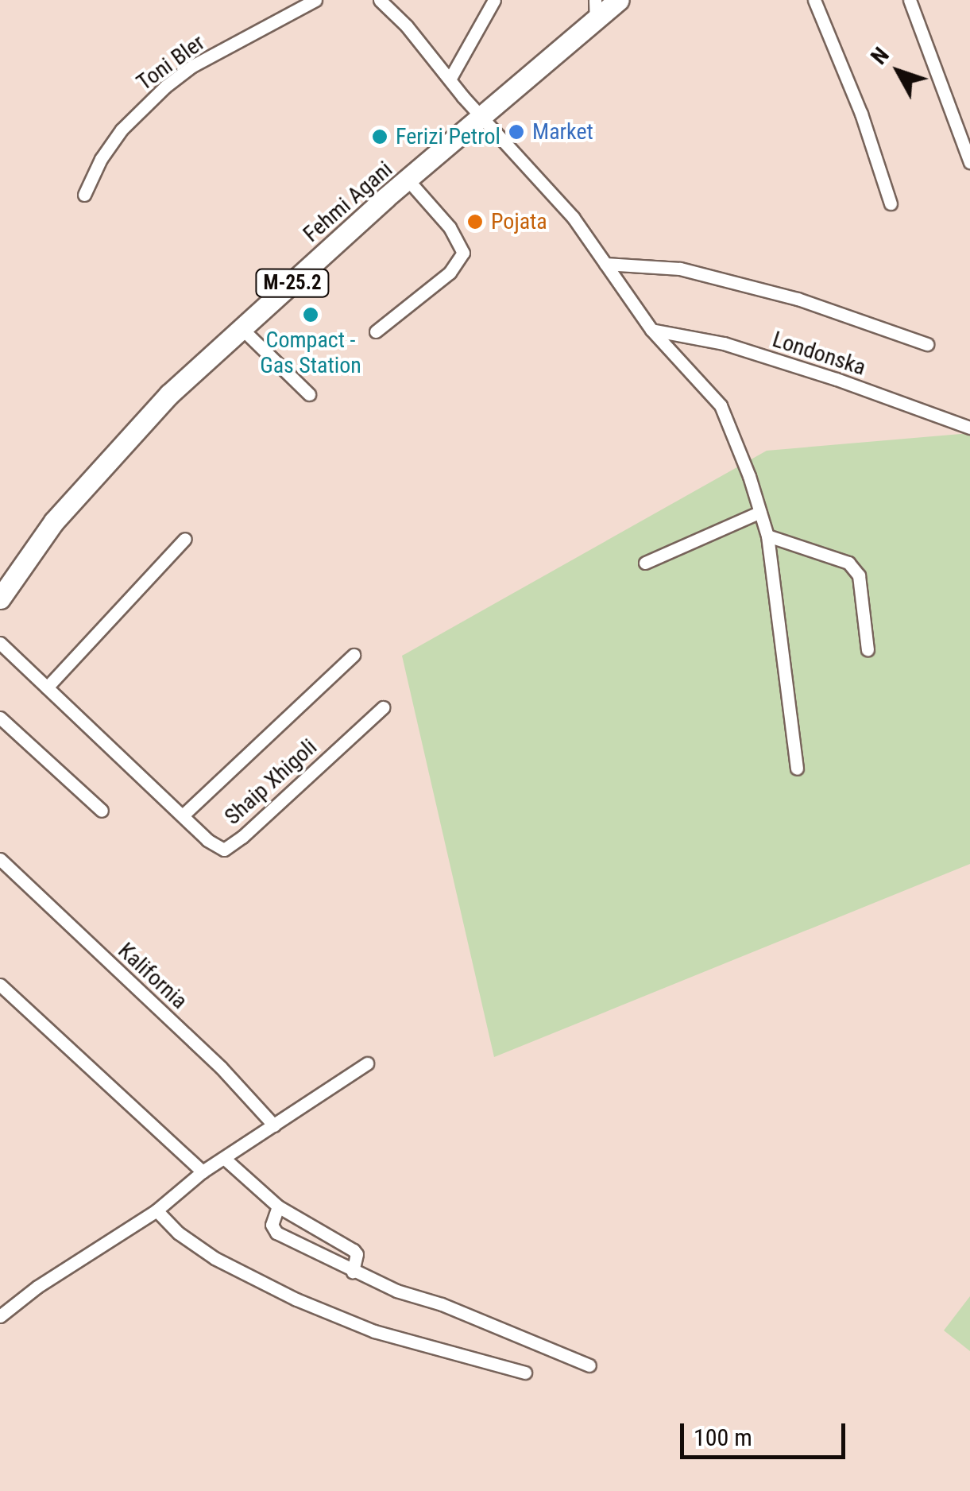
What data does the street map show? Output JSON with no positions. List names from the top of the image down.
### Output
{
  "streets": {
    "main road": ["Fehmi Agani", "M-25.2"],
    "street": [
      "Toni Bler",
      "Londonska",
      "Shaip Xhigoli",
      "Kalifornia"
    ]
  },
  "places": [
    "Market",
    "Ferizi Petrol",
    "Pojata",
    "Compact - Gas Station"
  ],
  "scale_bar": "100 m",
  "north": "top left"
}
